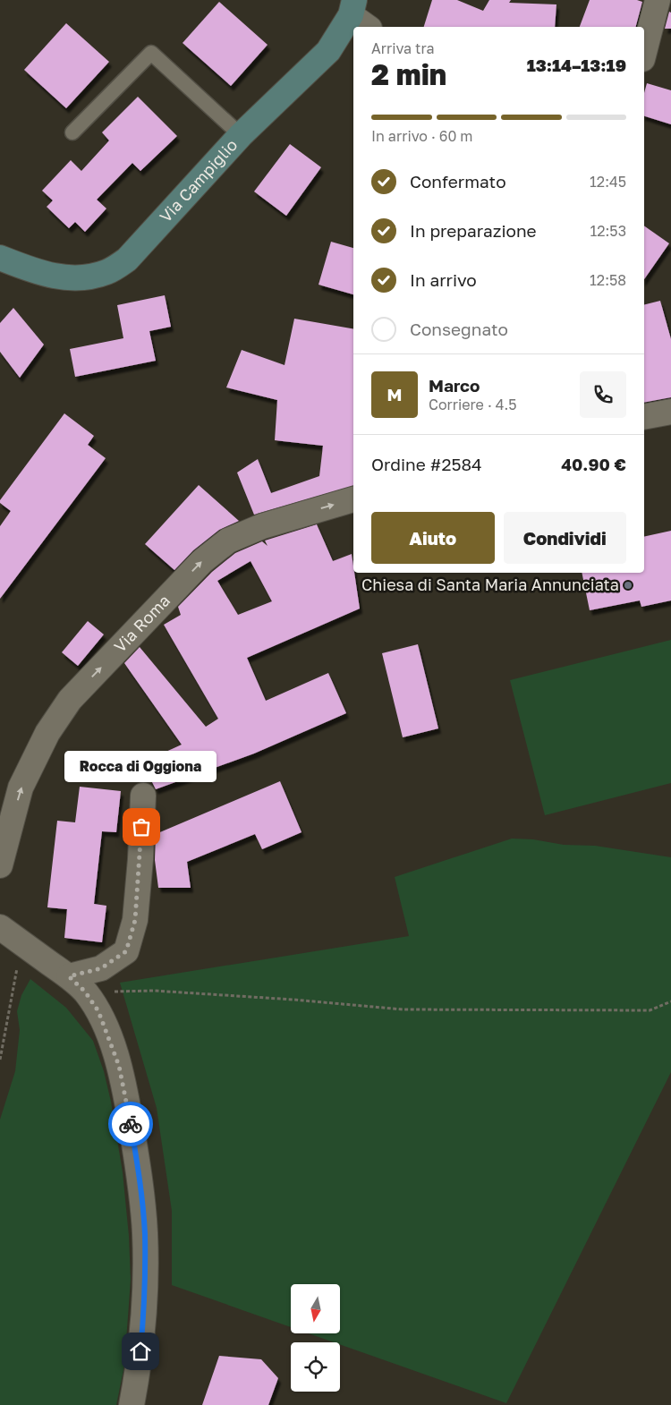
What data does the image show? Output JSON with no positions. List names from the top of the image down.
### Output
{
  "streets": {
    "street": ["Via Campiglio", "Via Roma"]
  },
  "one_way": ["Via Roma"],
  "places": ["Chiesa di Santa Maria Annunciata", "Rocca di Oggiona"],
  "north": "bottom",
  "page": {
    "heading": ["2 min", "Arriva tra", "13:14–13:19"],
    "panel": [
      "Marco",
      "Corriere · 4.5",
      "Ordine #2584",
      "40.90 €"
    ],
    "bar": "In arrivo · 60 m",
    "list": [
      ["Confermato", "12:45"],
      ["In preparazione", "12:53"],
      ["In arrivo", "12:58"],
      "Consegnato"
    ],
    "round": "M",
    "buttons": ["Aiuto", "Condividi"],
    "bubble": "Rocca di Oggiona"
  }
}
